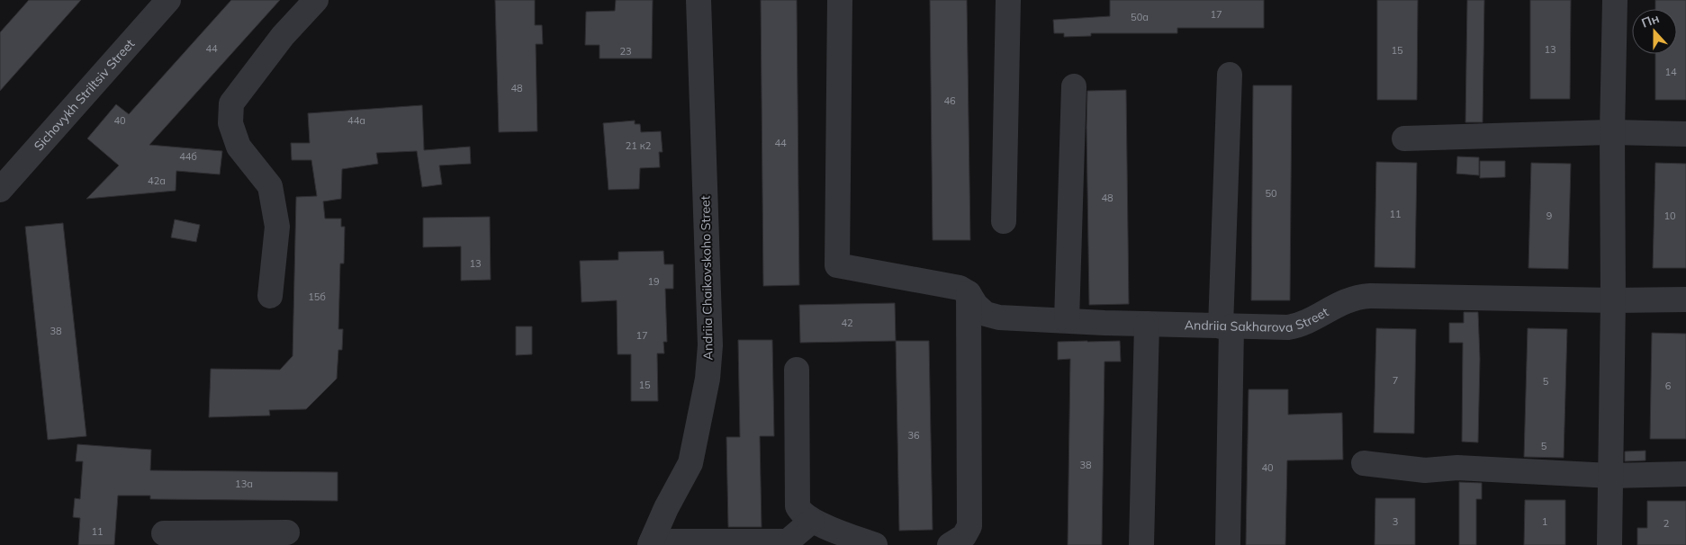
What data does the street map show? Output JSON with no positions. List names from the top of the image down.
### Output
{
  "streets": {
    "street": ["Sichovykh Striltsiv Street", "Andriia Chaikovskoho Street", "Andriia Sakharova Street"]
  },
  "house_numbers": [
    "17",
    "50а",
    "44",
    "13",
    "15",
    "23",
    "14",
    "48",
    "46",
    "40",
    "44а",
    "44",
    "21 к2",
    "44б",
    "42а",
    "50",
    "48",
    "11",
    "9",
    "10",
    "13",
    "19",
    "15б",
    "42",
    "38",
    "17",
    "7",
    "5",
    "15",
    "6",
    "36",
    "5",
    "38",
    "40",
    "13а",
    "3",
    "1",
    "2",
    "11"
  ],
  "north": "top"
}
